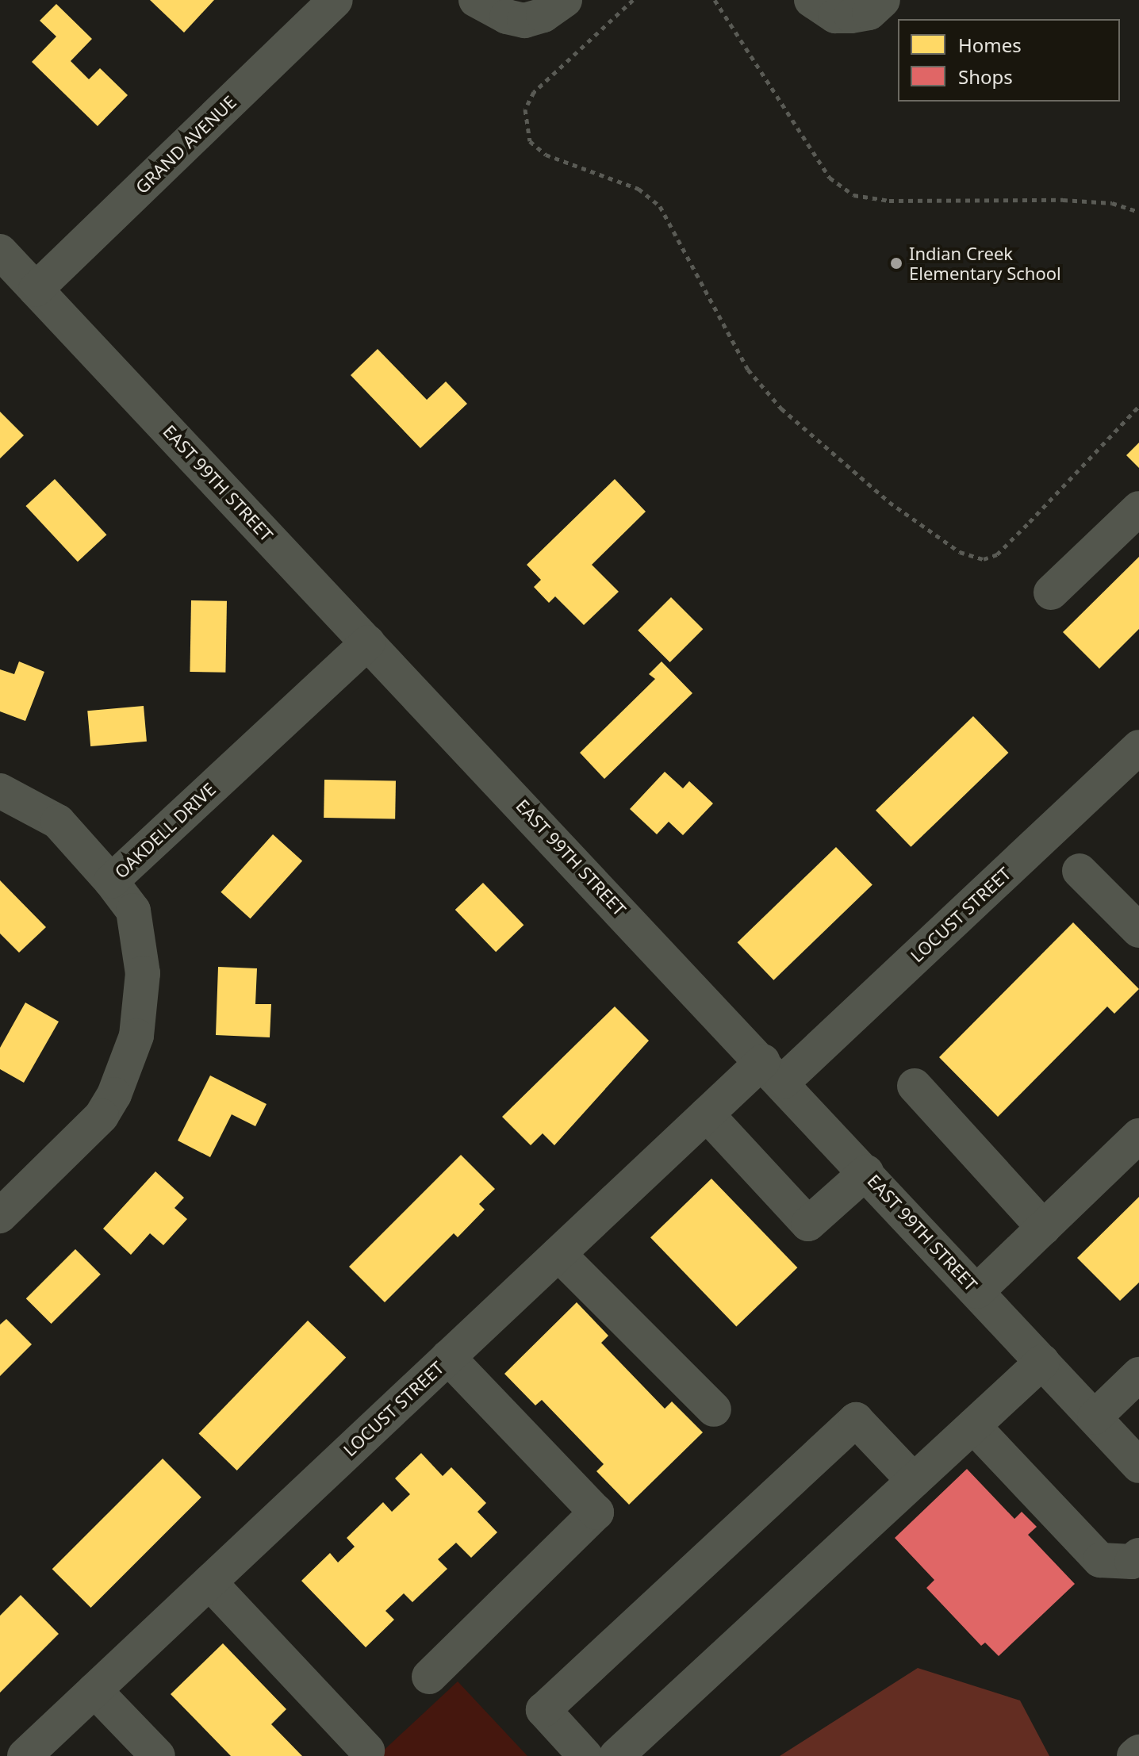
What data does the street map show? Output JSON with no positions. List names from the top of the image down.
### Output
{
  "streets": {
    "street": [
      "GRAND AVENUE",
      "EAST 99TH STREET",
      "OAKDELL DRIVE",
      "LOCUST STREET"
    ]
  },
  "crossings": [
    ["GRAND AVENUE", "EAST 99TH STREET"],
    ["EAST 99TH STREET", "OAKDELL DRIVE"],
    ["EAST 99TH STREET", "LOCUST STREET"]
  ],
  "places": ["Indian Creek Elementary School"],
  "legend": ["Homes", "Shops"]
}
